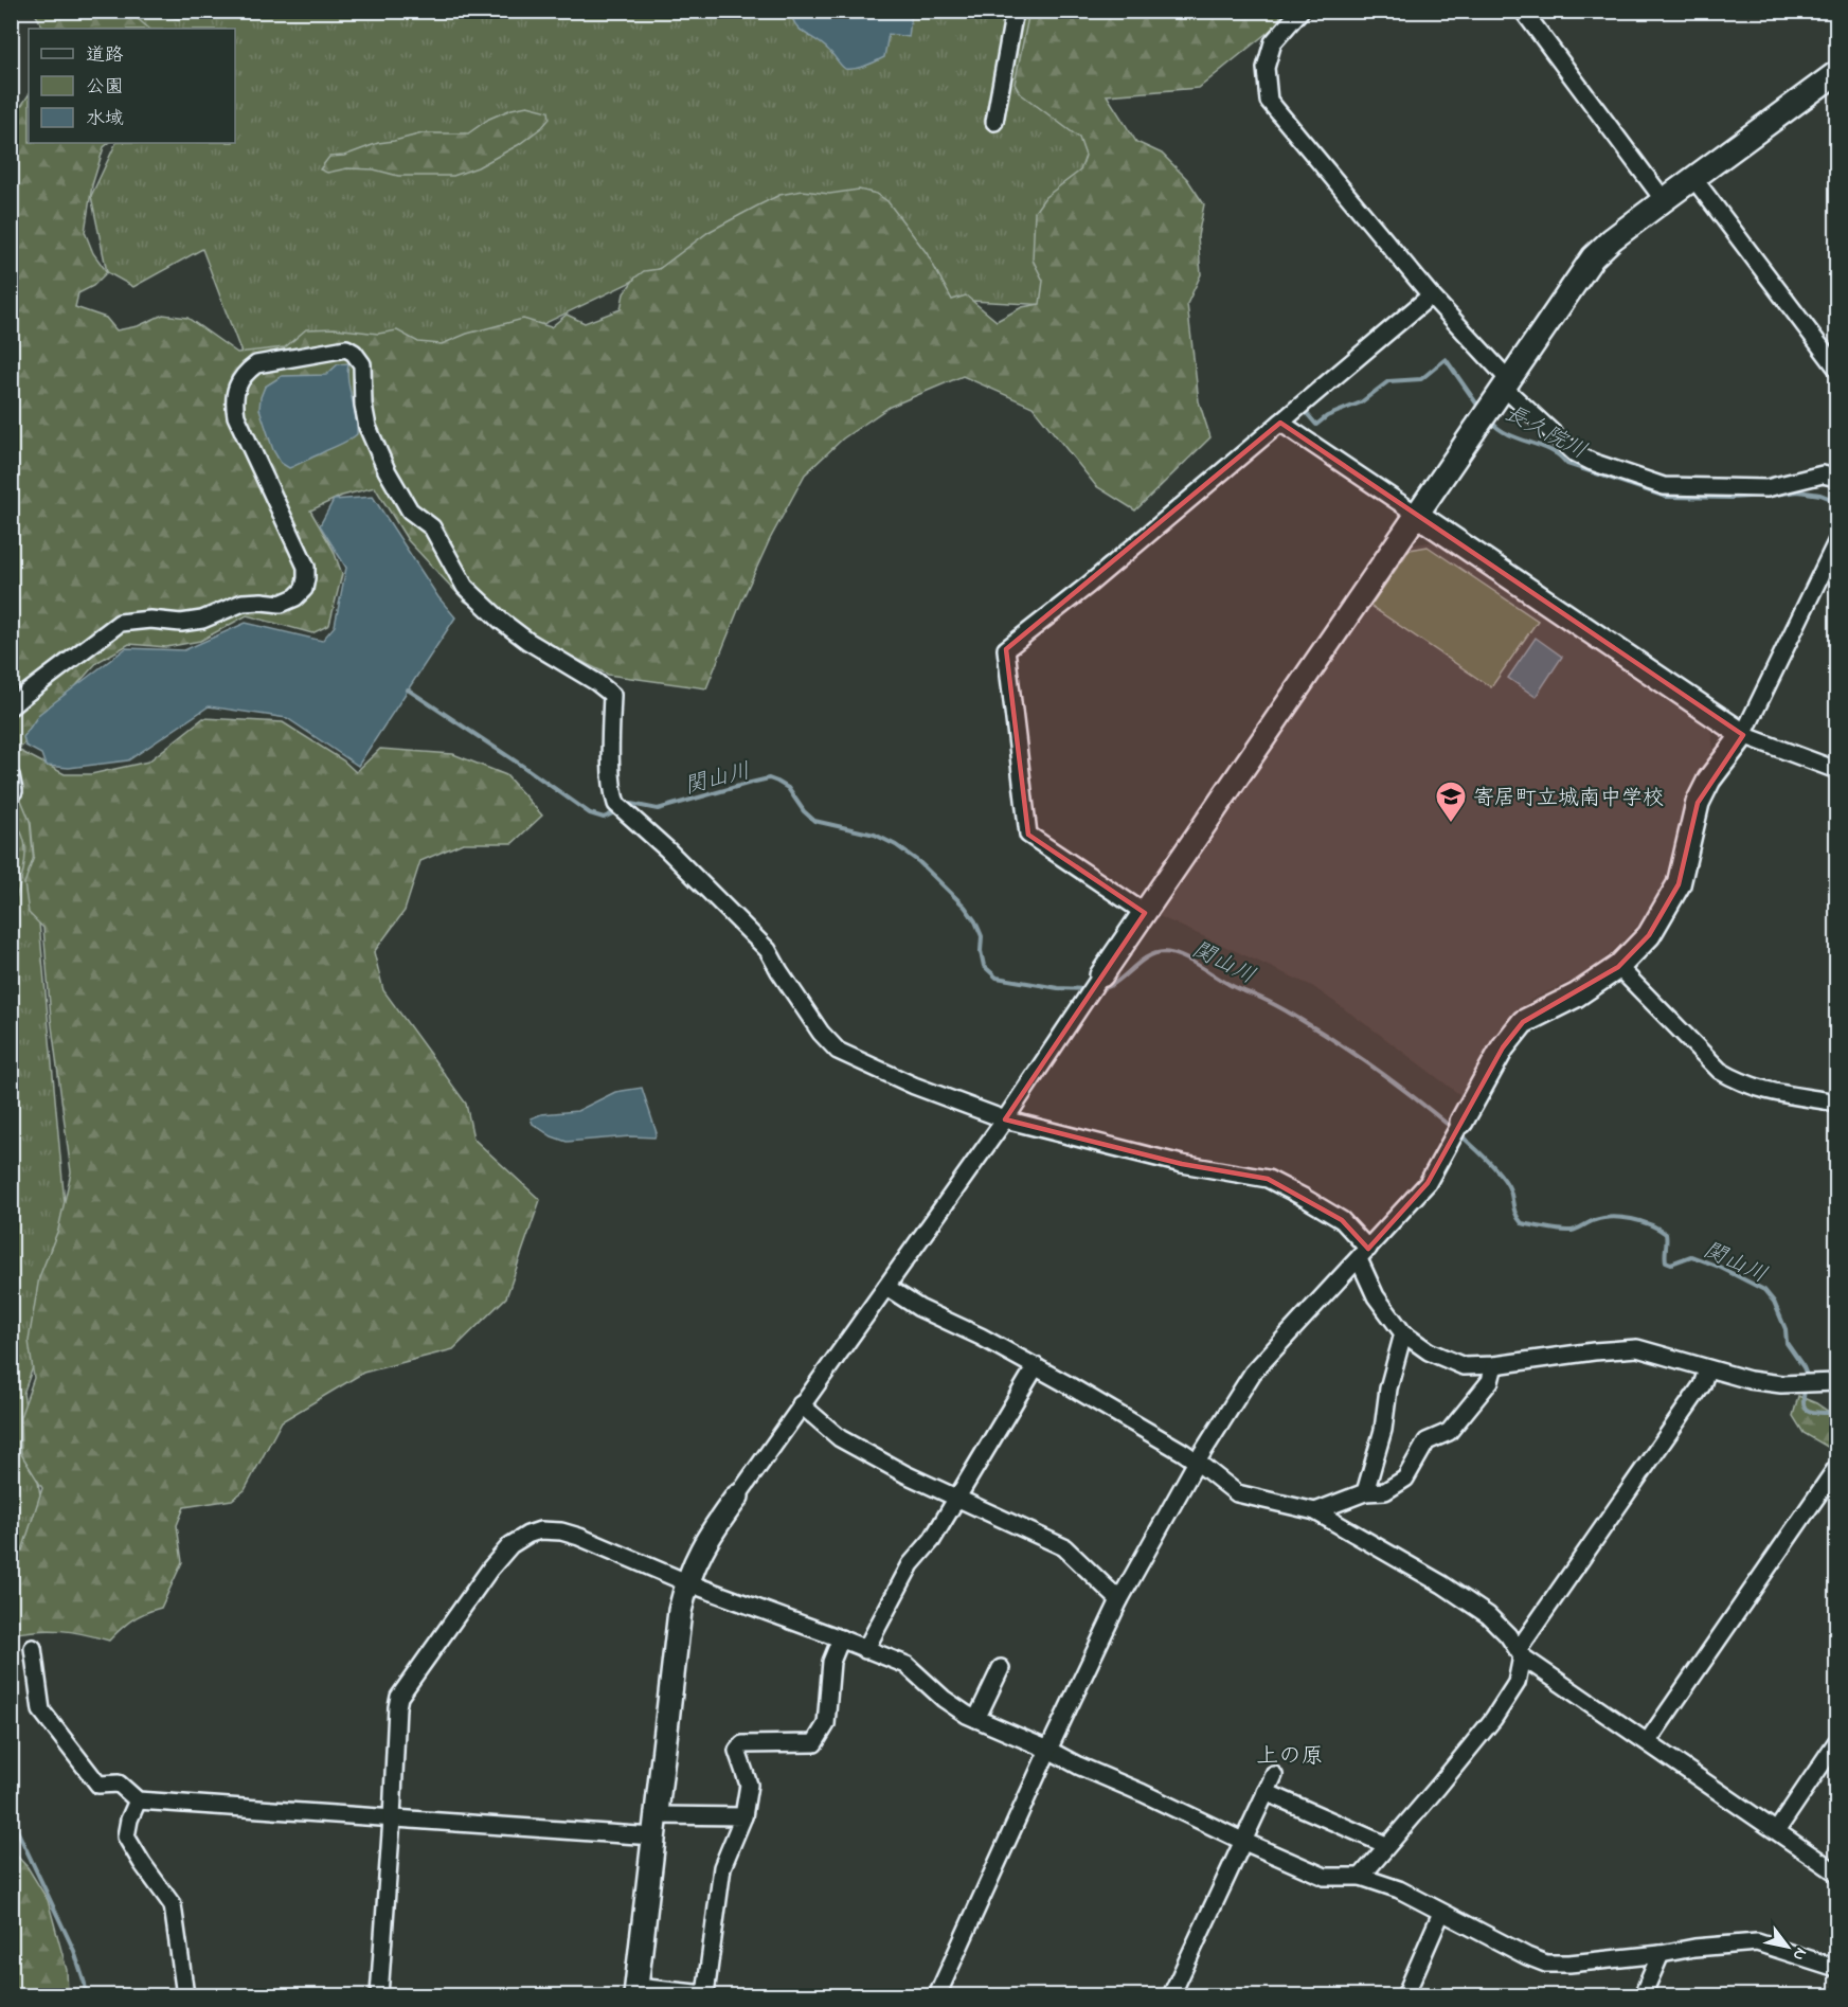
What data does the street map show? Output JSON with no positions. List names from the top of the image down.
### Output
{
  "districts": ["上の原"],
  "water": ["長久院川", "関山川"],
  "places": {
    "school or university": ["寄居町立城南中学校"]
  },
  "legend": ["道路", "公園", "水域"],
  "north": "bottom right"
}
